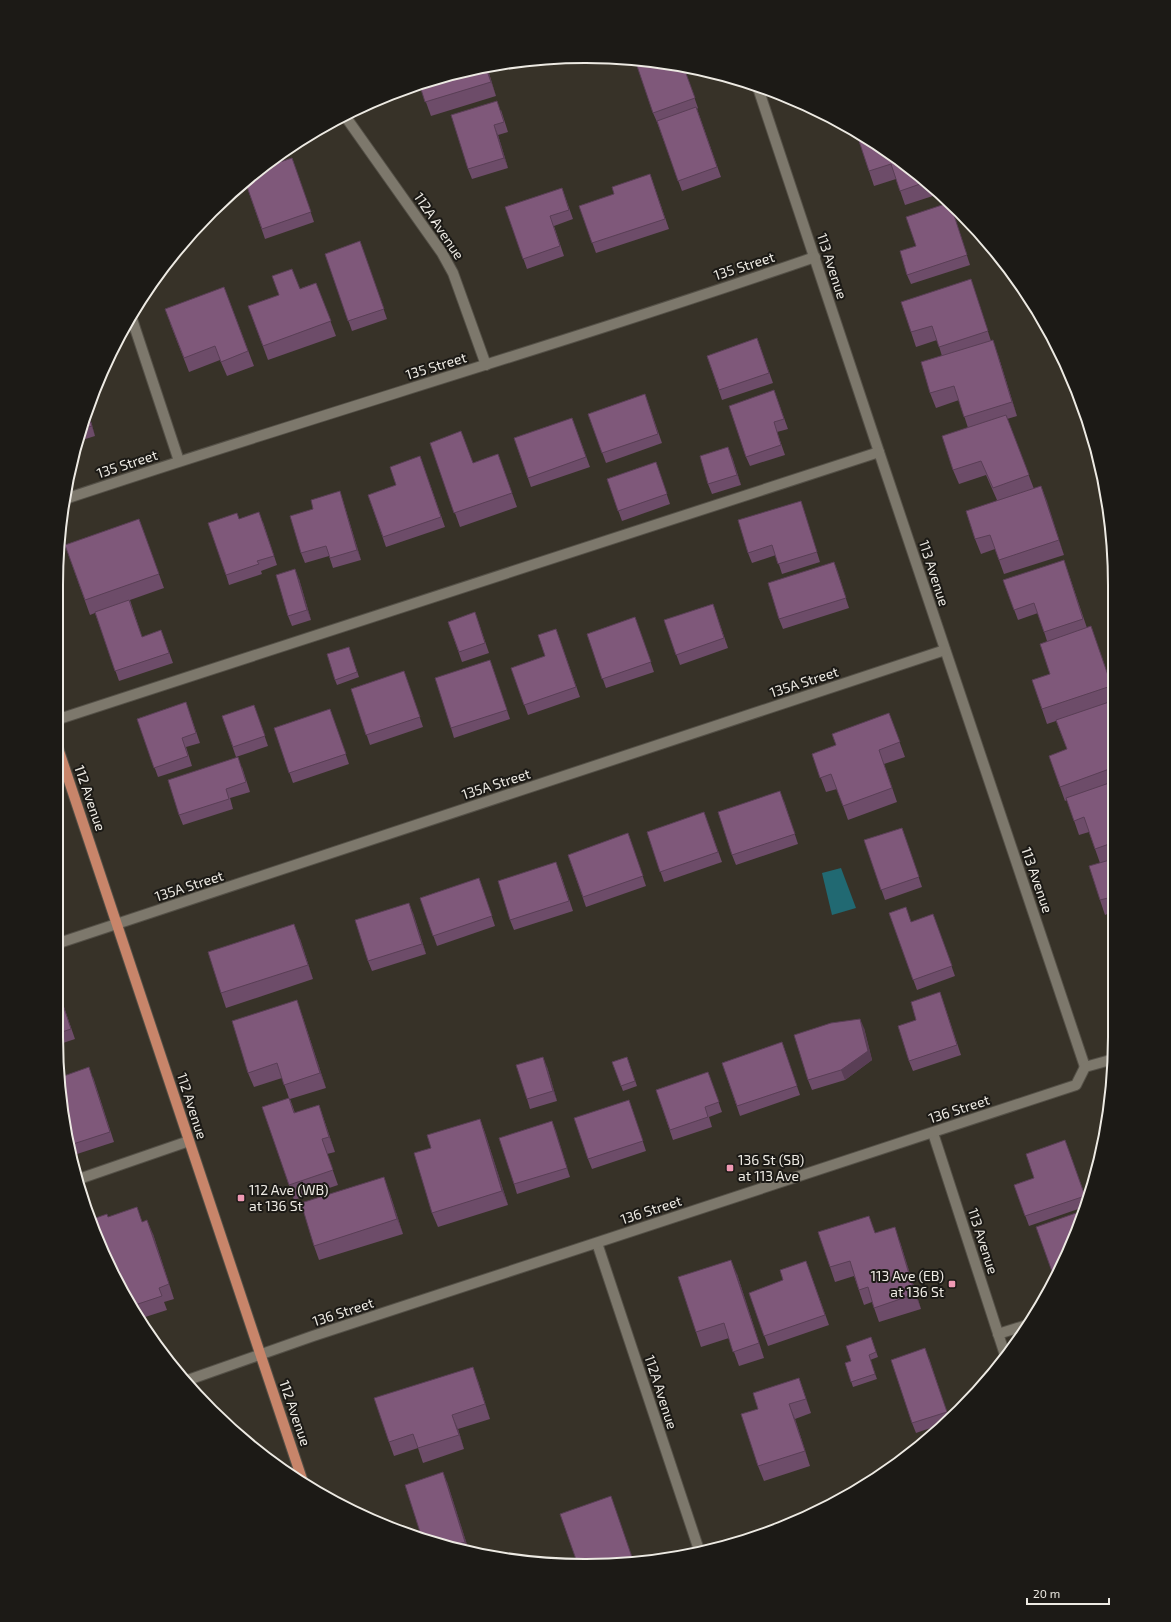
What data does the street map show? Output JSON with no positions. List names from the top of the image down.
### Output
{
  "streets": {
    "main road": ["112 Avenue"],
    "street": [
      "112A Avenue",
      "135 Street",
      "113 Avenue",
      "135A Street",
      "136 Street"
    ]
  },
  "crossings": [
    ["112A Avenue", "135 Street"],
    ["112A Avenue", "136 Street"],
    ["135 Street", "113 Avenue"],
    ["113 Avenue", "135A Street"],
    ["113 Avenue", "136 Street"],
    ["135A Street", "112 Avenue"],
    ["112 Avenue", "136 Street"]
  ],
  "places": {
    "transit": ["136 St (SB) at 113 Ave", "112 Ave (WB) at 136 St", "113 Ave (EB) at 136 St"]
  },
  "scale_bar": "20 m"
}
